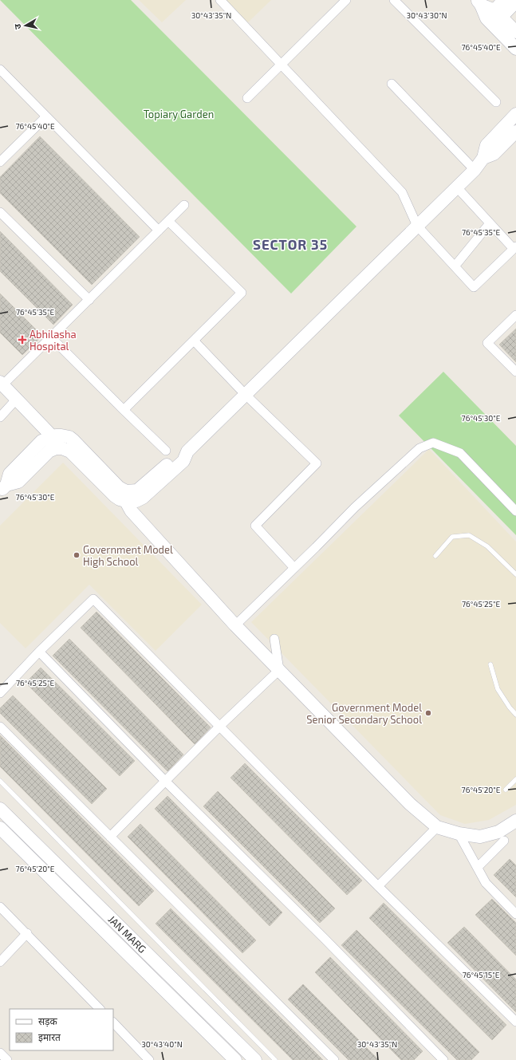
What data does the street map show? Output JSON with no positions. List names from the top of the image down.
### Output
{
  "streets": {
    "street": ["JAN MARG"]
  },
  "districts": ["SECTOR 35"],
  "parks": ["Topiary Garden"],
  "places": {
    "health": ["Abhilasha Hospital"],
    "other": ["Government Model High School", "Government Model Senior Secondary School"]
  },
  "legend": ["सड़क", "इमारत"],
  "north": "left",
  "coordinates": [
    "30°43'30\"N",
    "30°43'35\"N",
    "76°45'40\"E",
    "76°45'35\"E",
    "76°45'30\"E",
    "76°45'25\"E",
    "76°45'20\"E",
    "76°45'15\"E",
    "30°43'40\"N"
  ]
}
